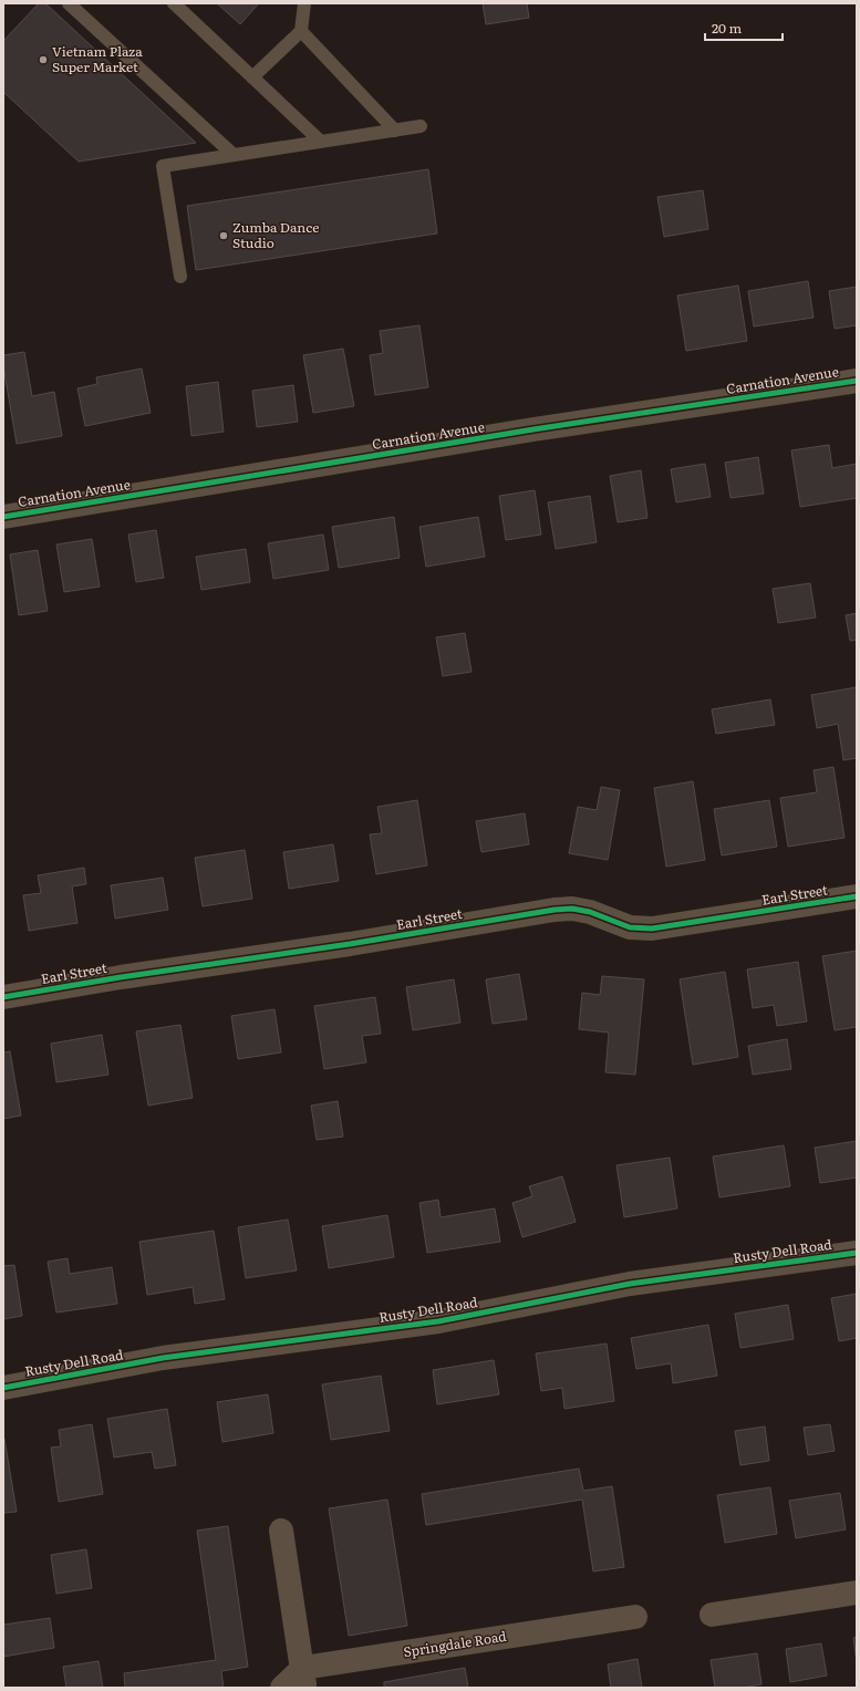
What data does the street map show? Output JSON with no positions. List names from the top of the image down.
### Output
{
  "streets": {
    "street": [
      "Carnation Avenue",
      "Earl Street",
      "Rusty Dell Road",
      "Springdale Road"
    ]
  },
  "places": ["Vietnam Plaza Super Market", "Zumba Dance Studio"],
  "scale_bar": "20 m"
}
